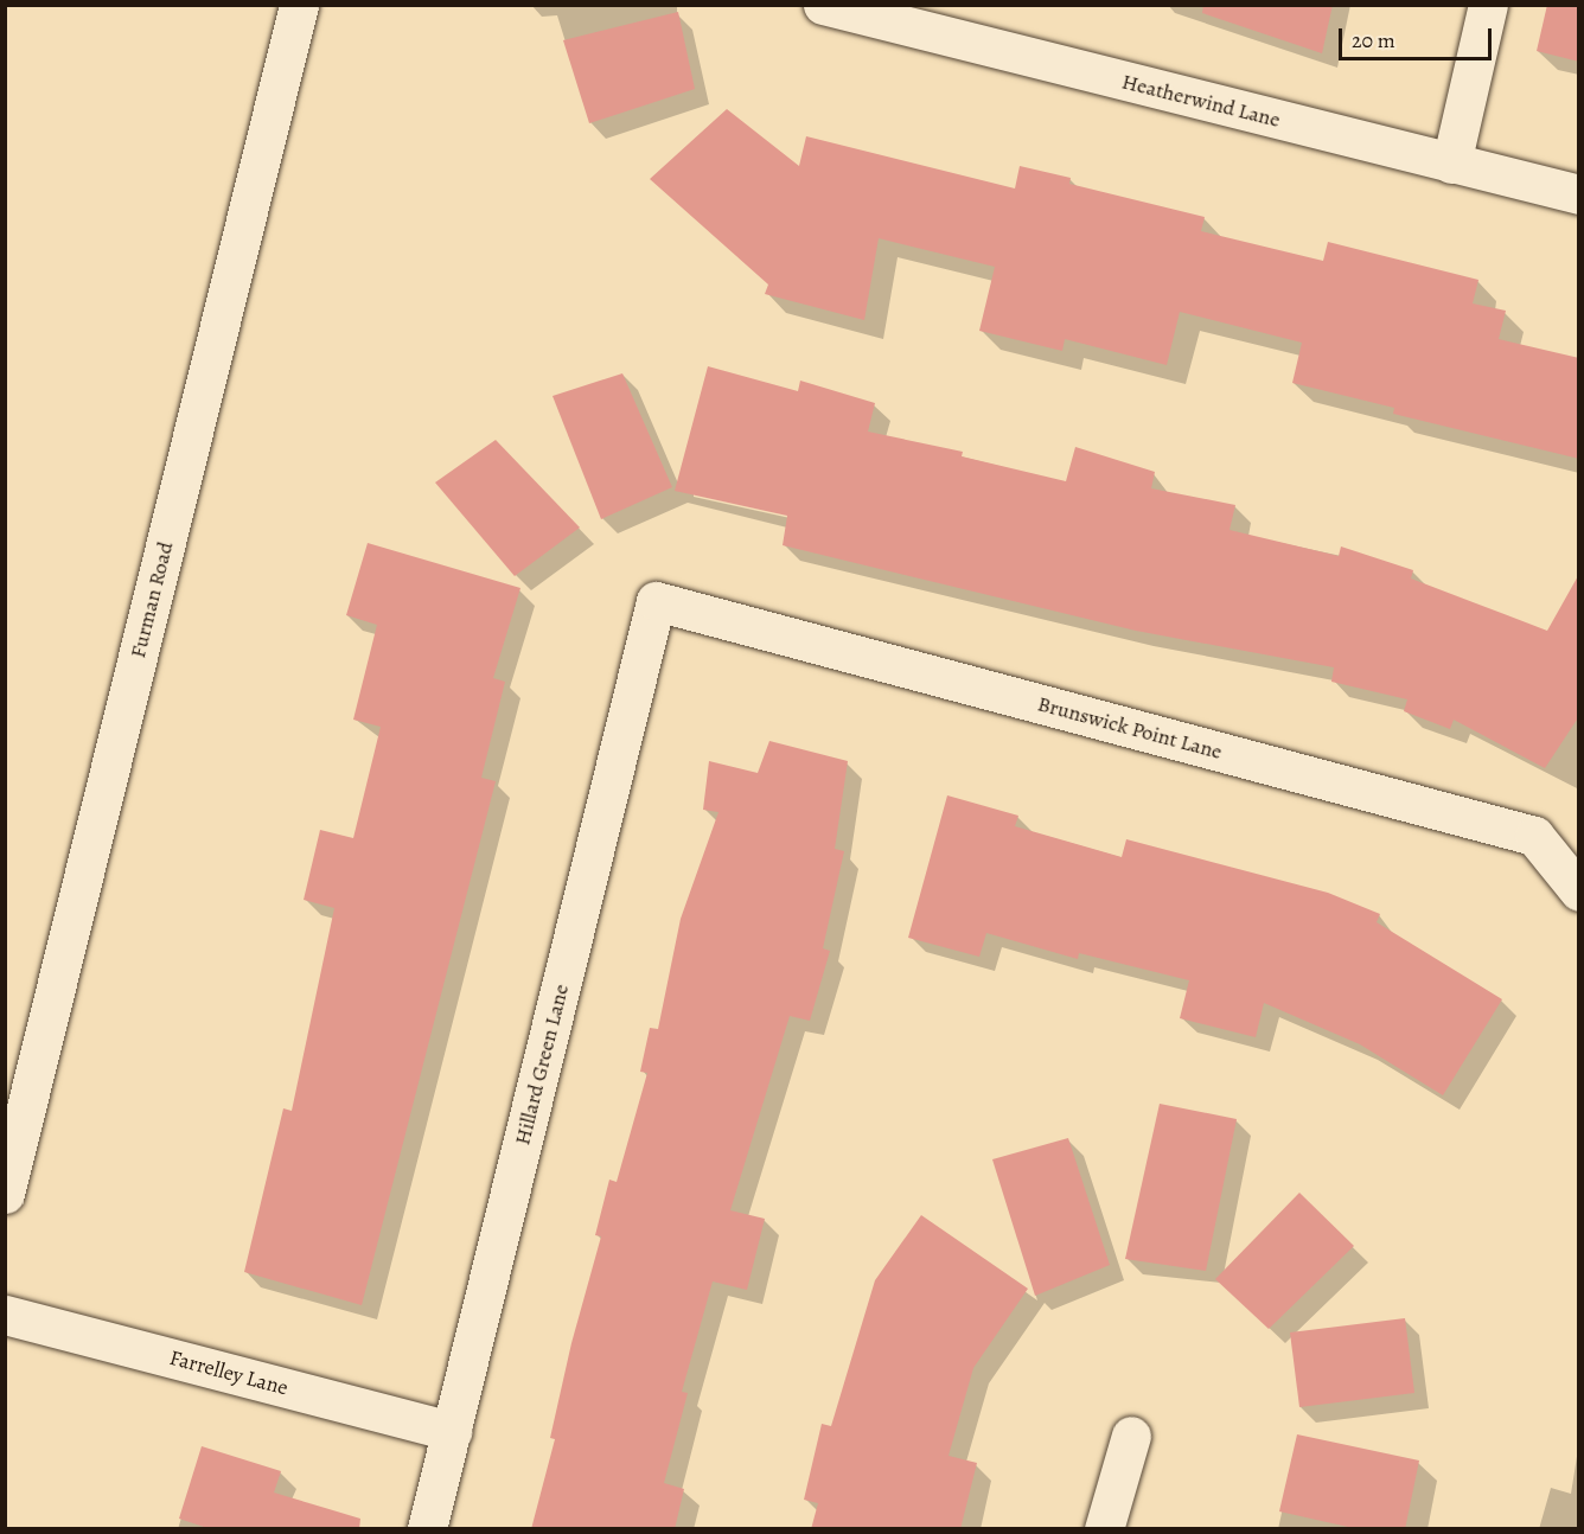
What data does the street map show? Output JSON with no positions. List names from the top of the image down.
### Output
{
  "streets": {
    "street": [
      "Heatherwind Lane",
      "Furman Road",
      "Brunswick Point Lane",
      "Hillard Green Lane",
      "Farrelley Lane"
    ]
  },
  "crossings": [
    ["Brunswick Point Lane", "Hillard Green Lane"],
    ["Hillard Green Lane", "Farrelley Lane"]
  ],
  "scale_bar": "20 m"
}
